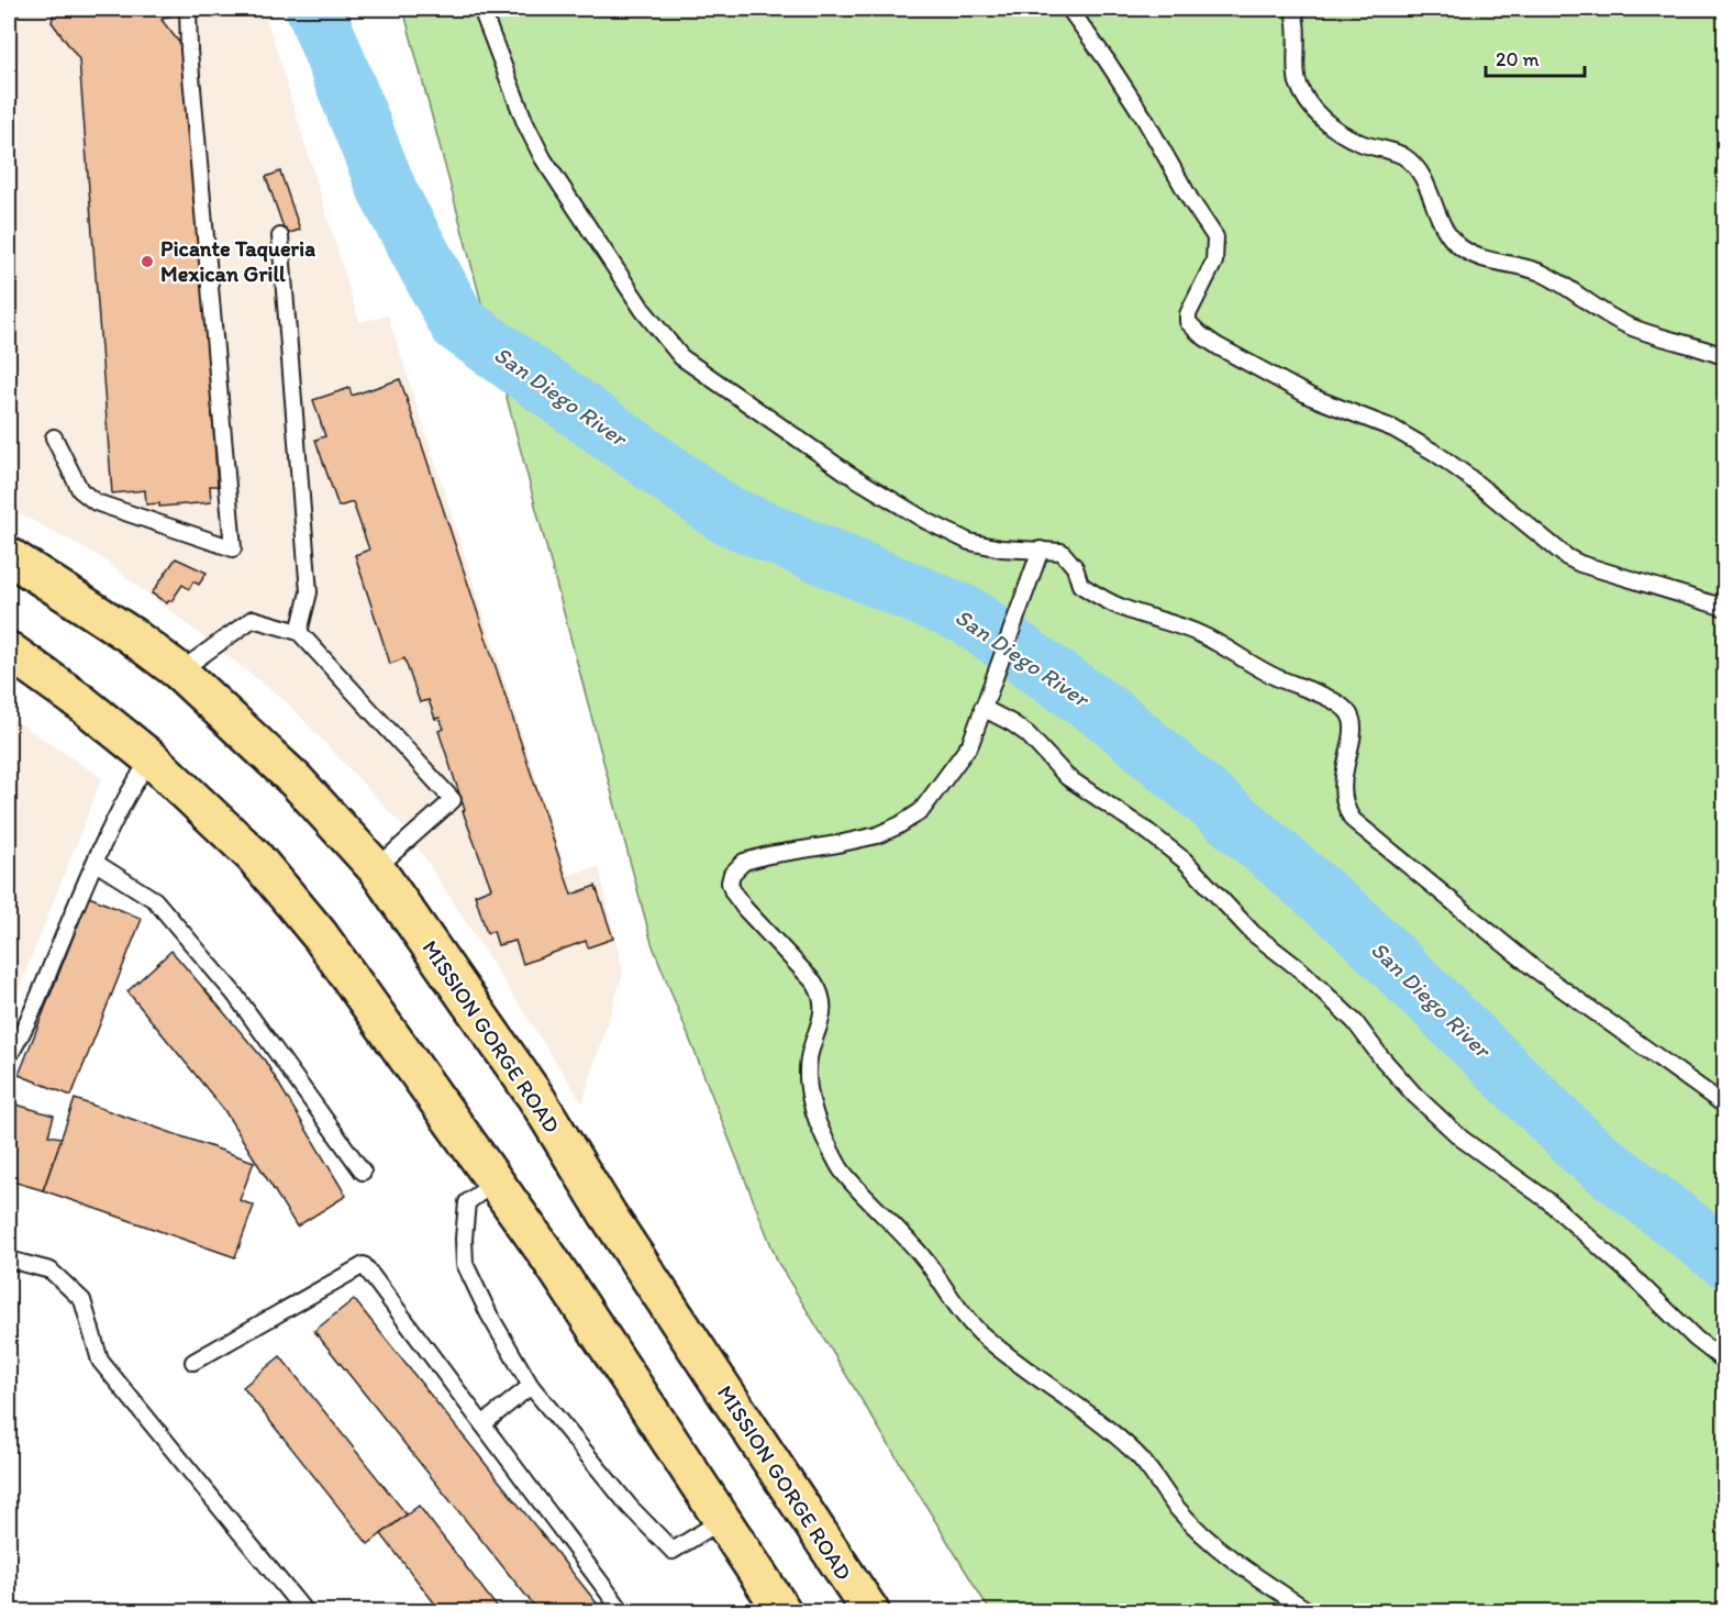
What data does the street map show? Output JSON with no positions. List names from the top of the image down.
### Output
{
  "streets": {
    "main road": ["MISSION GORGE ROAD"]
  },
  "water": ["San Diego River"],
  "places": ["Picante Taqueria Mexican Grill"],
  "scale_bar": "20 m"
}
